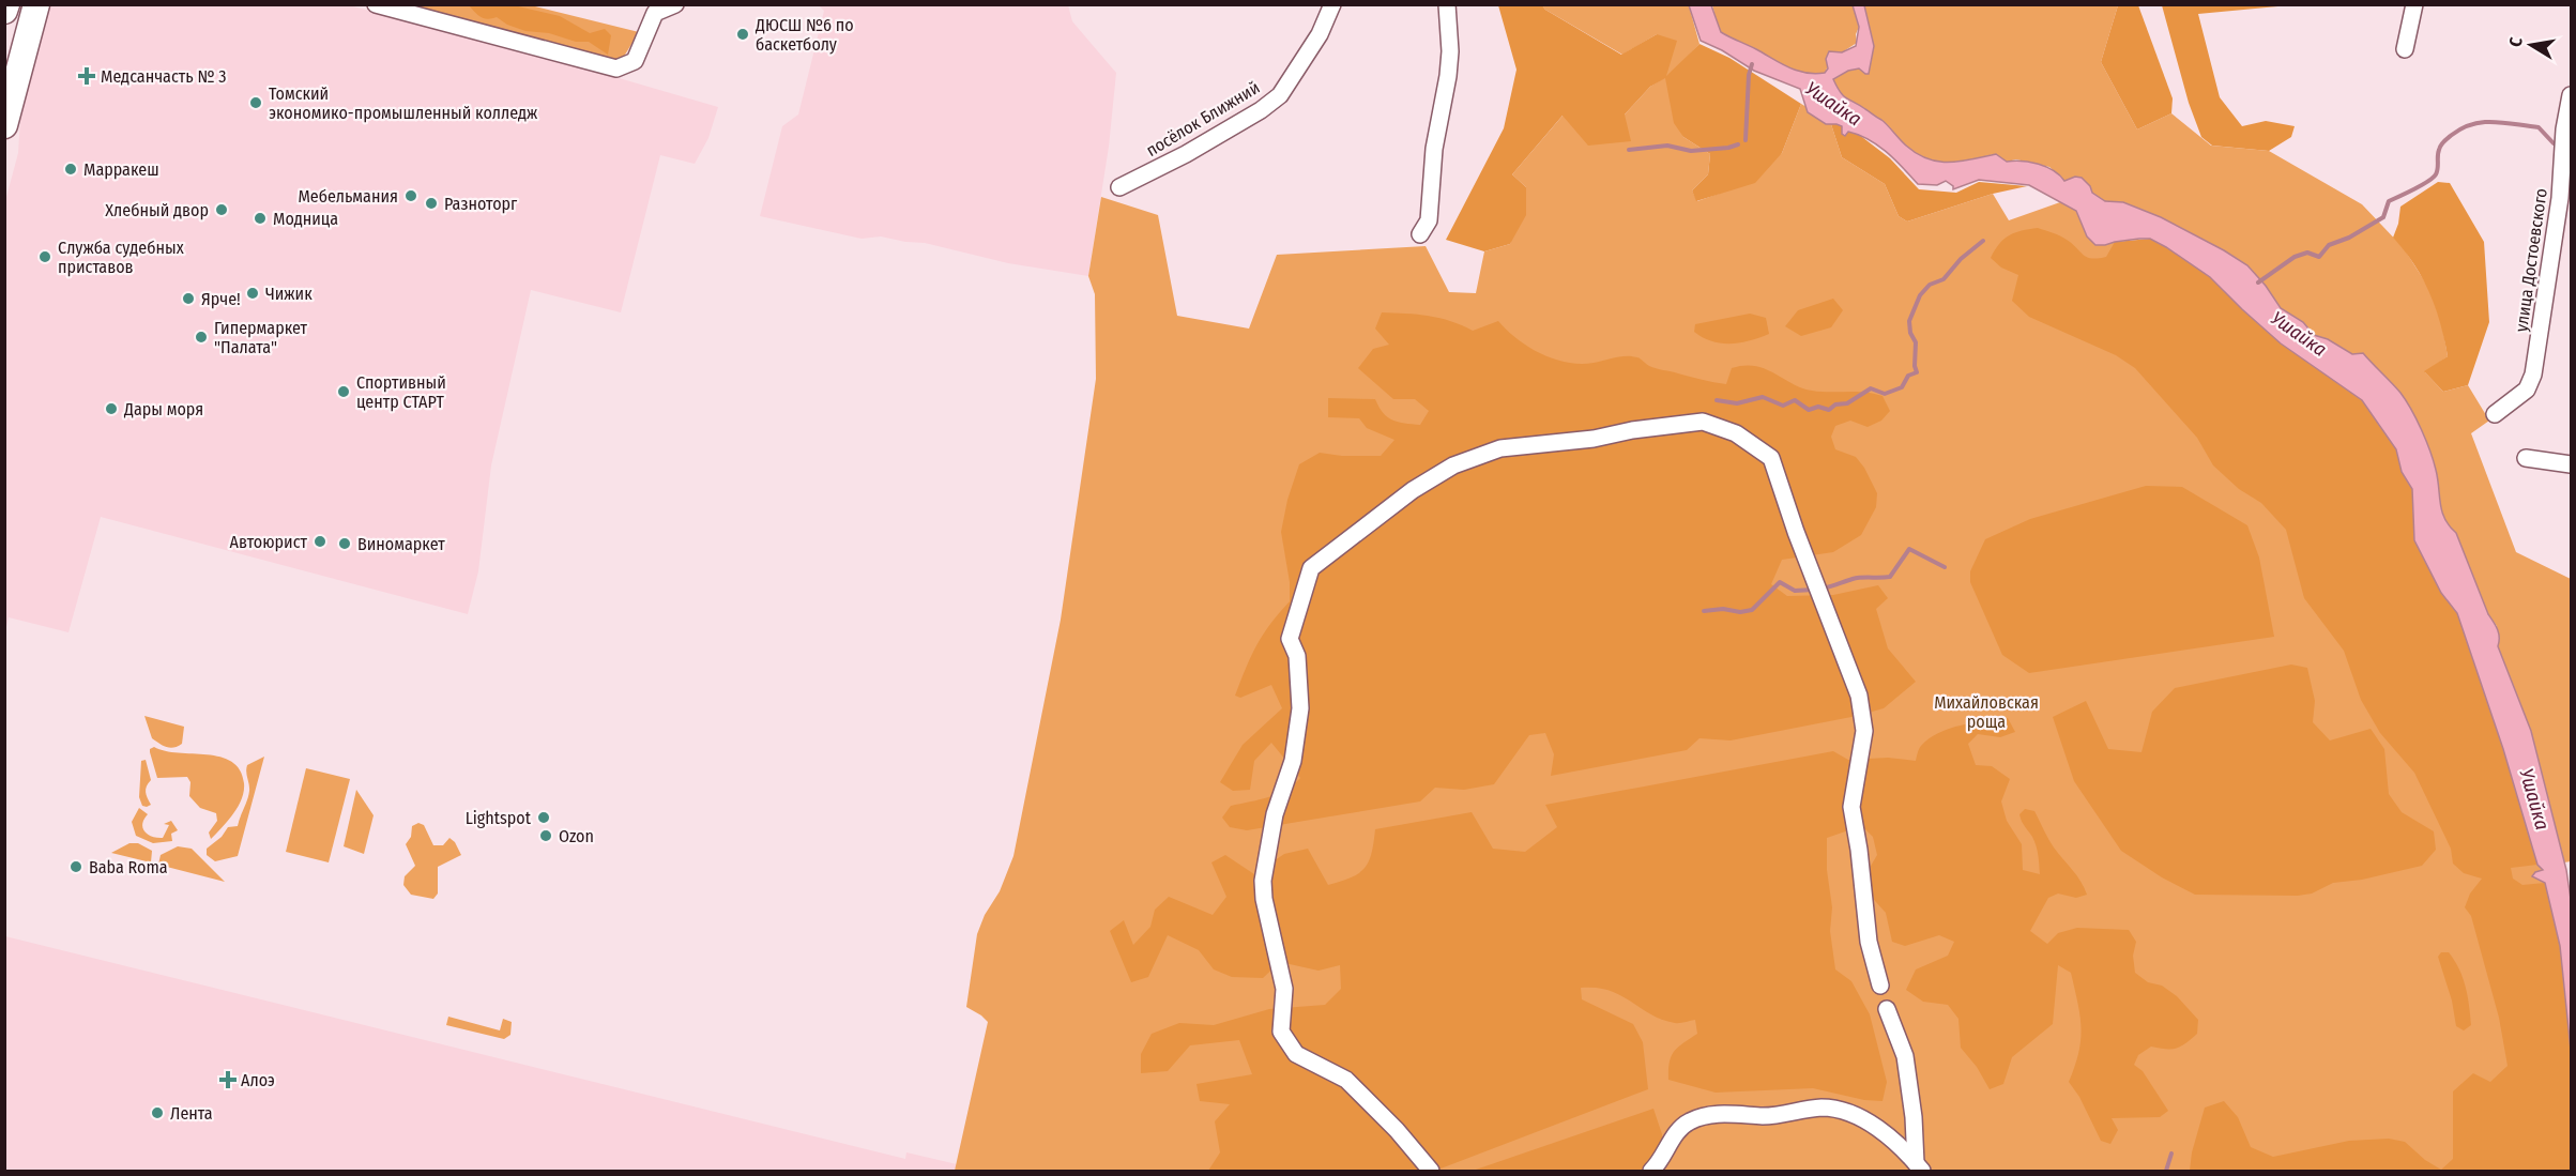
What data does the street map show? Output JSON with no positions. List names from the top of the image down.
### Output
{
  "streets": {
    "street": ["посёлок Ближний", "улица Достоевского"]
  },
  "water": ["Ушайка"],
  "parks": ["Михайловская роща"],
  "places": {
    "other": [
      "ДЮСШ №6 по баскетболу",
      "Томский экономико-промышленный колледж",
      "Марракеш",
      "Мебельмания",
      "Разноторг",
      "Хлебный двор",
      "Модница",
      "Служба судебных приставов",
      "Чижик",
      "Ярче!",
      "Гипермаркет \"Палата\"",
      "Спортивный центр СТАРТ",
      "Дары моря",
      "Автоюрист",
      "Виномаркет",
      "Lightspot",
      "Ozon",
      "Baba Roma",
      "Лента"
    ],
    "health": ["Медсанчасть № 3", "Алоэ"]
  },
  "north": "left"
}
